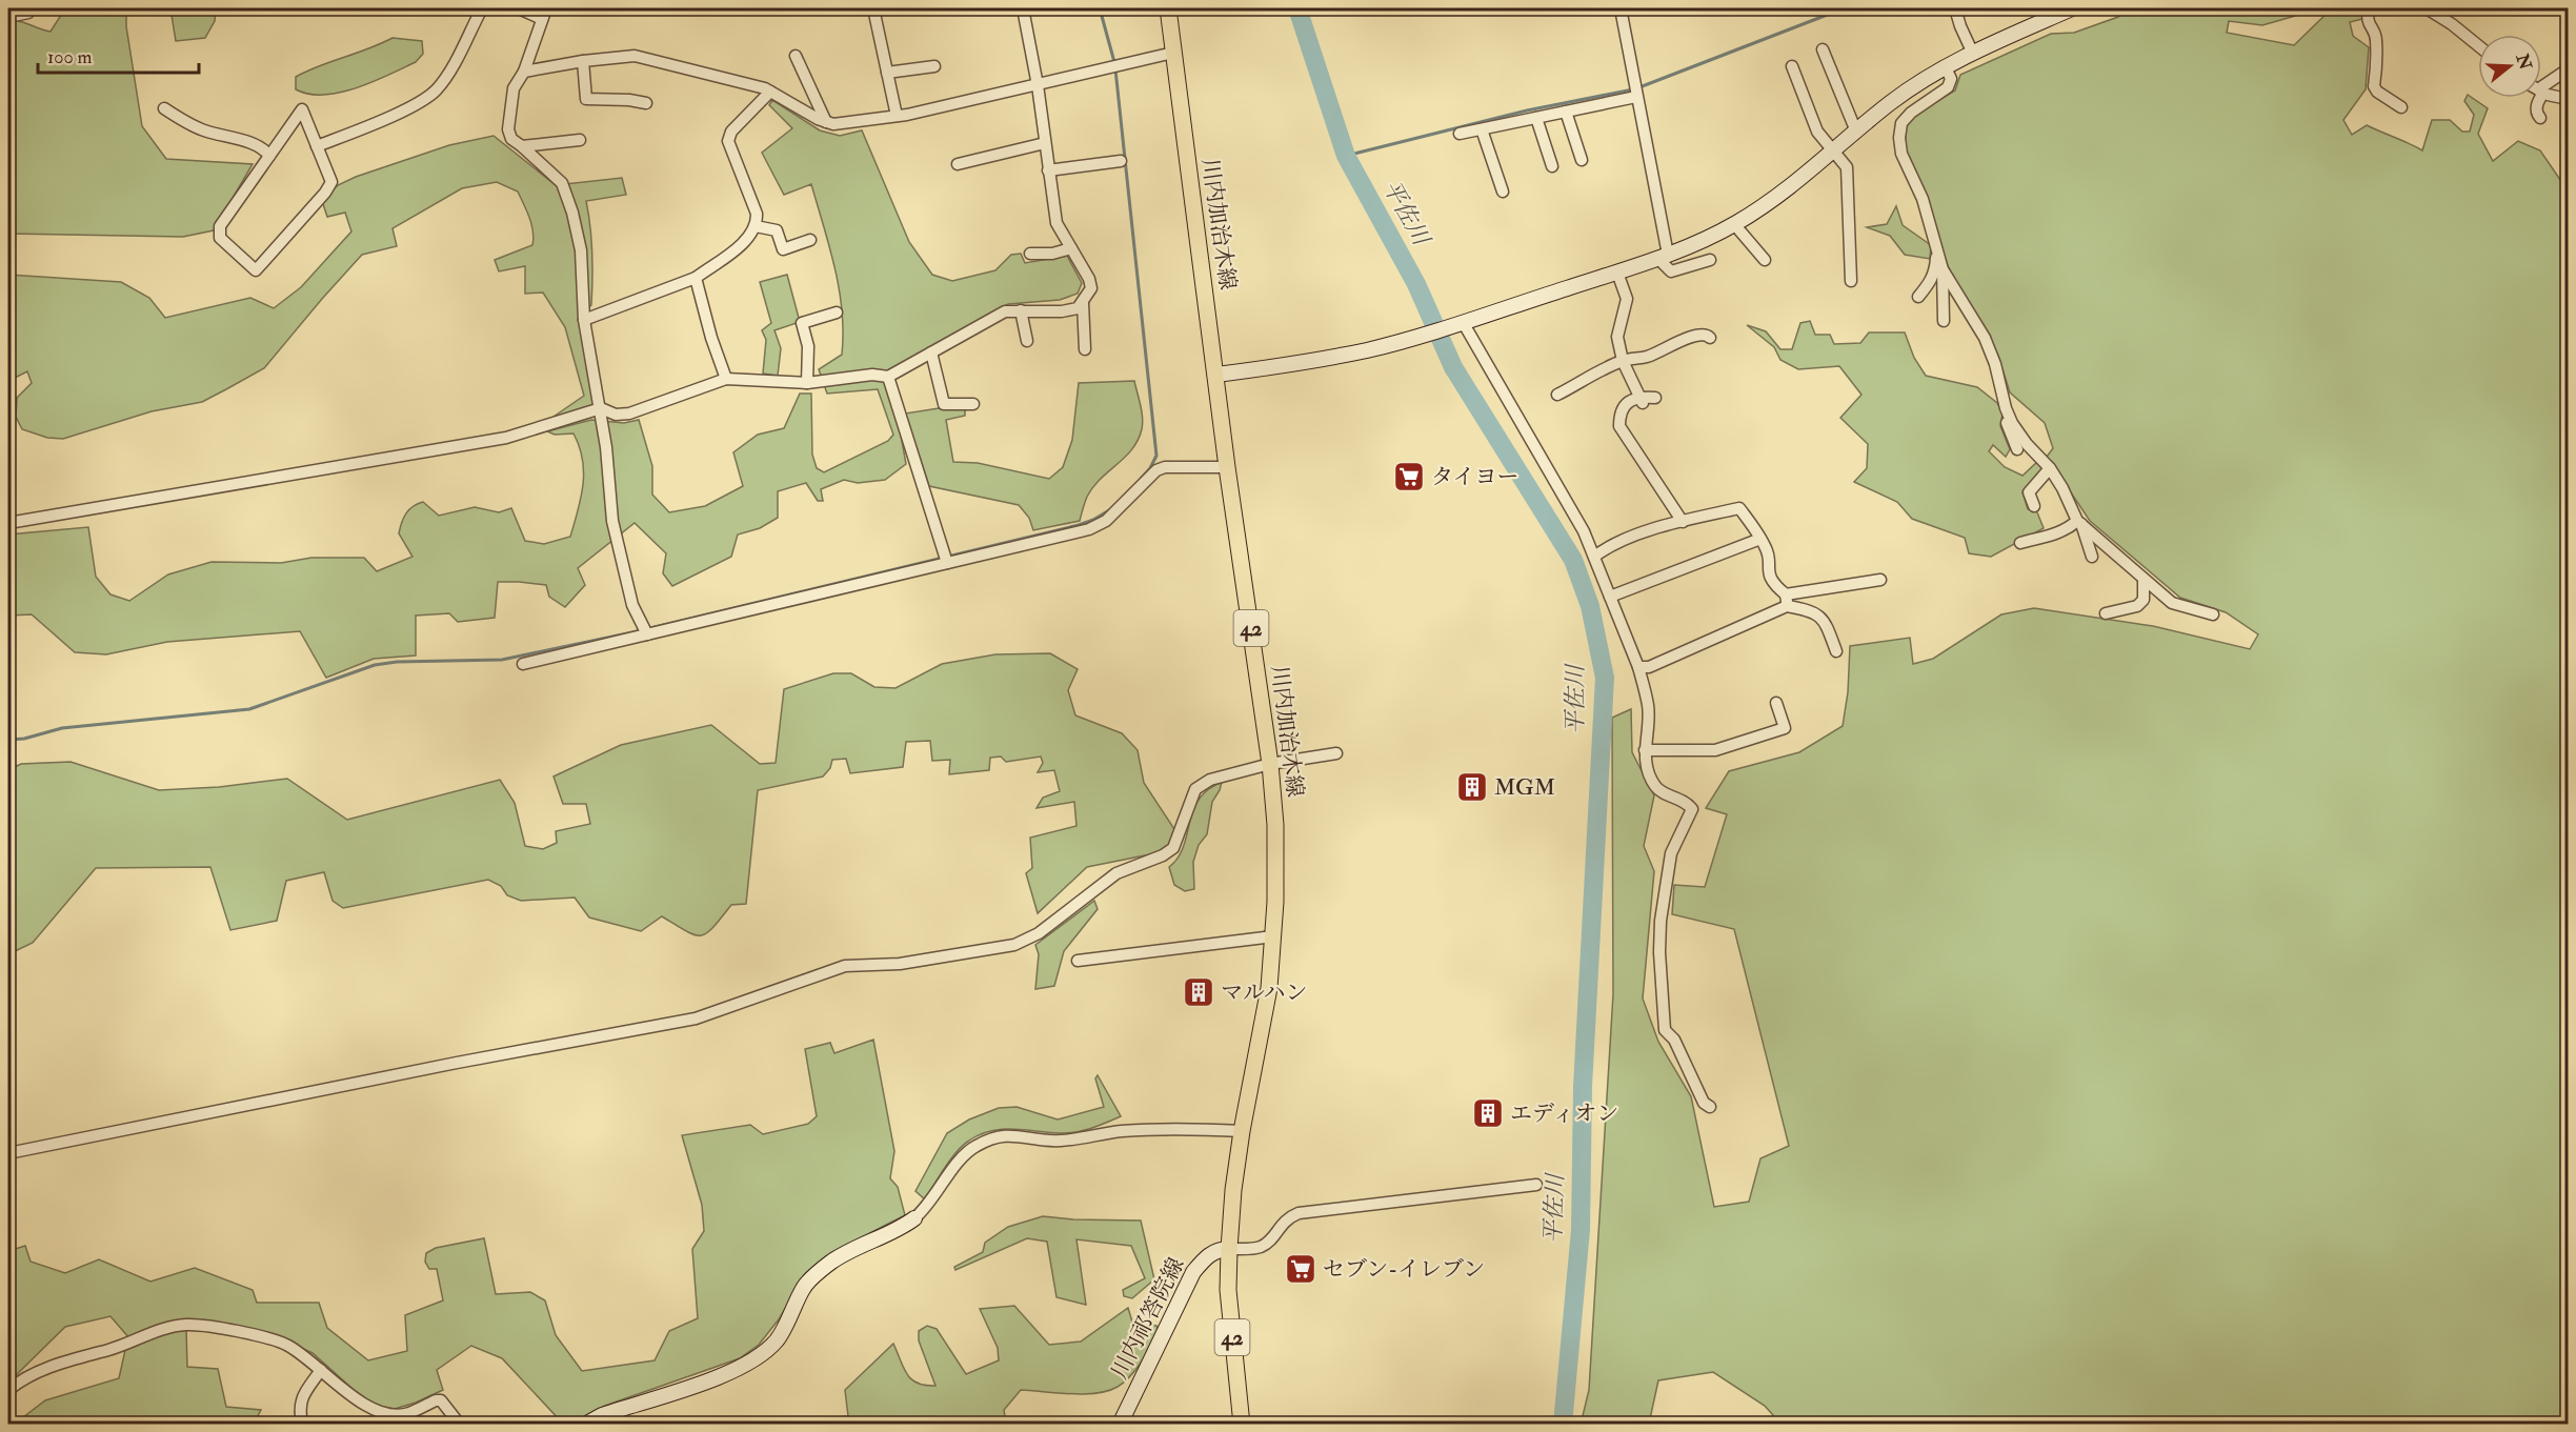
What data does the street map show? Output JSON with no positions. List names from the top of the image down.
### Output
{
  "streets": {
    "main road": ["川内加治木線", "42"],
    "street": ["川内祁答院線"]
  },
  "crossings": [
    ["川内加治木線", "川内祁答院線"]
  ],
  "water": ["平佐川"],
  "places": {
    "supermarket": ["タイヨー", "セブン-イレブン"],
    "building": ["MGM", "マルハン", "エディオン"]
  },
  "scale_bar": "100 m",
  "north": "right"
}
